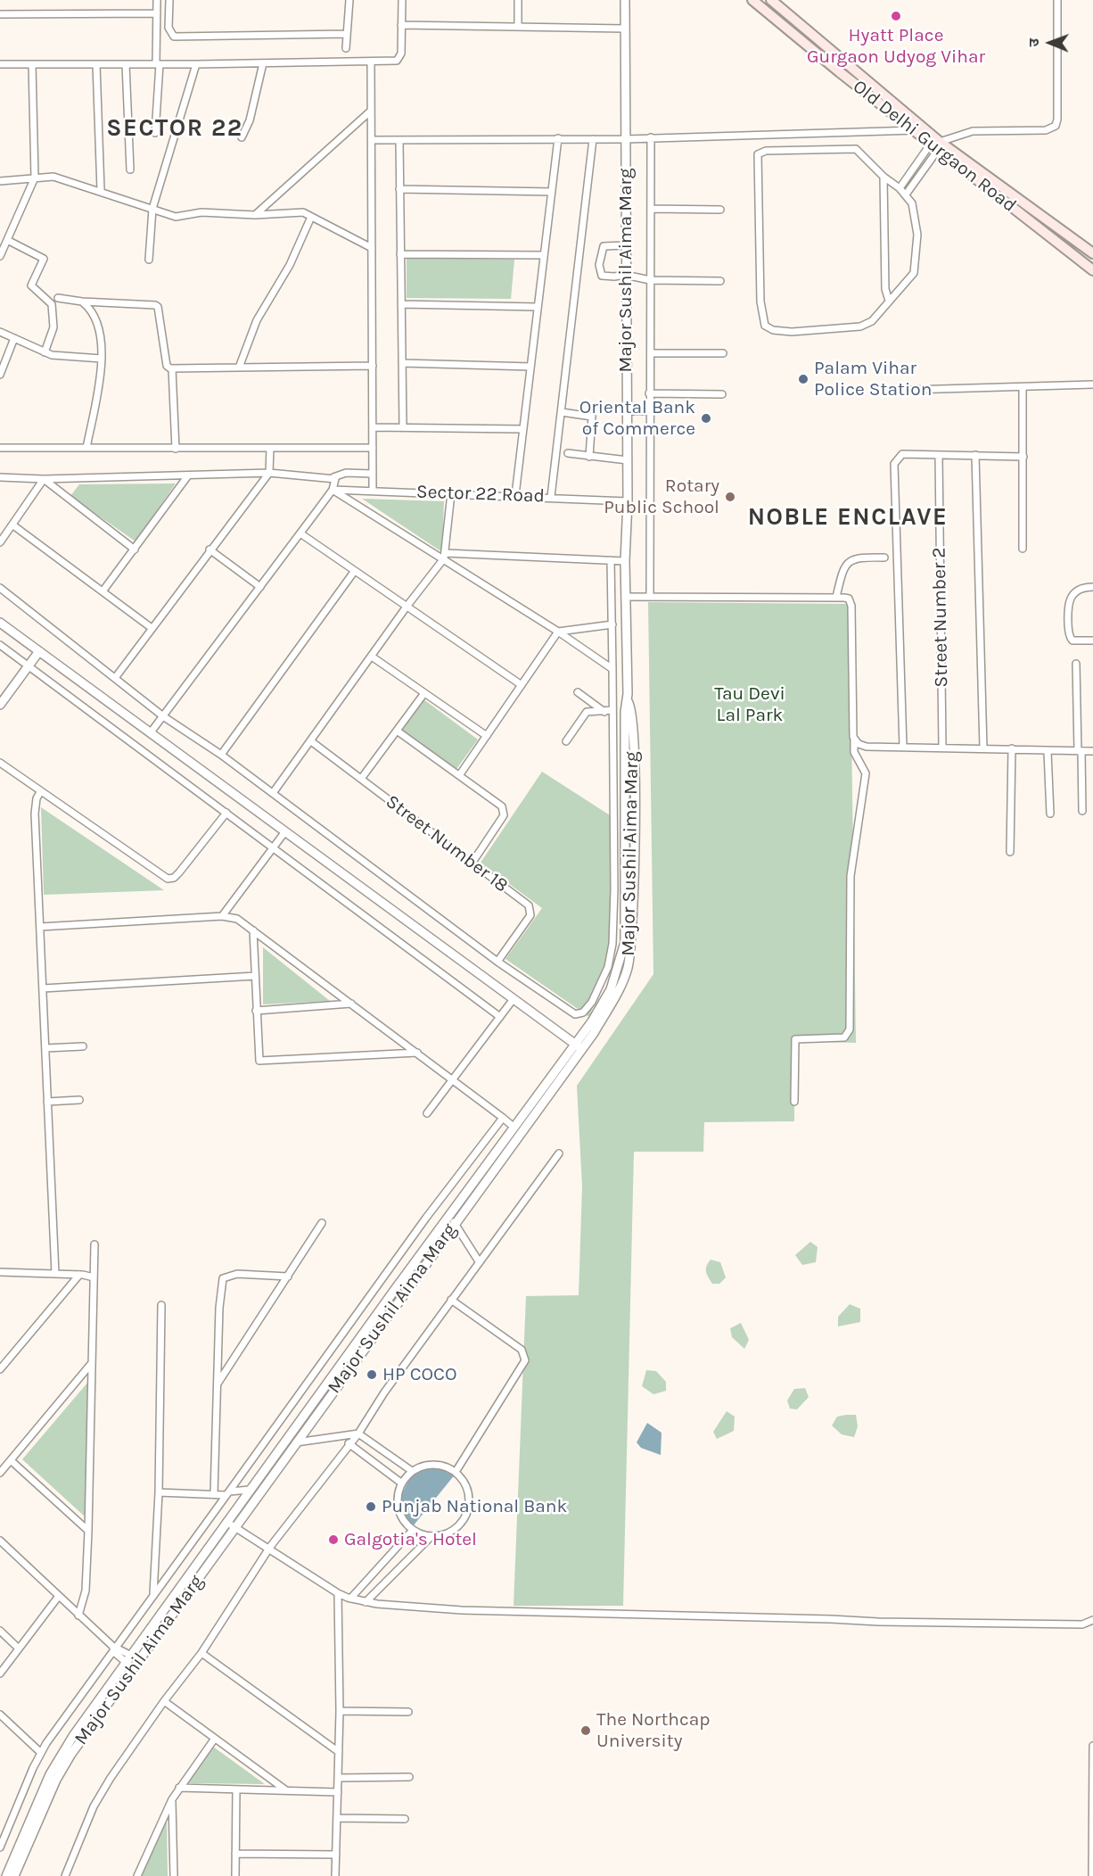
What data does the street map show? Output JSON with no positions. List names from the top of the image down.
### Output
{
  "streets": {
    "main road": ["Old Delhi Gurgaon Road"],
    "street": [
      "Major Sushil Aima Marg",
      "Sector 22 Road",
      "Street Number 2",
      "Street Number 18"
    ]
  },
  "crossings": [
    ["Major Sushil Aima Marg", "Sector 22 Road"]
  ],
  "districts": ["SECTOR 22", "NOBLE ENCLAVE"],
  "parks": ["Tau Devi Lal Park"],
  "places": [
    "Hyatt Place Gurgaon Udyog Vihar",
    "Palam Vihar Police Station",
    "Oriental Bank of Commerce",
    "Rotary Public School",
    "HP COCO",
    "Punjab National Bank",
    "Galgotia's Hotel",
    "The Northcap University"
  ],
  "north": "left"
}
